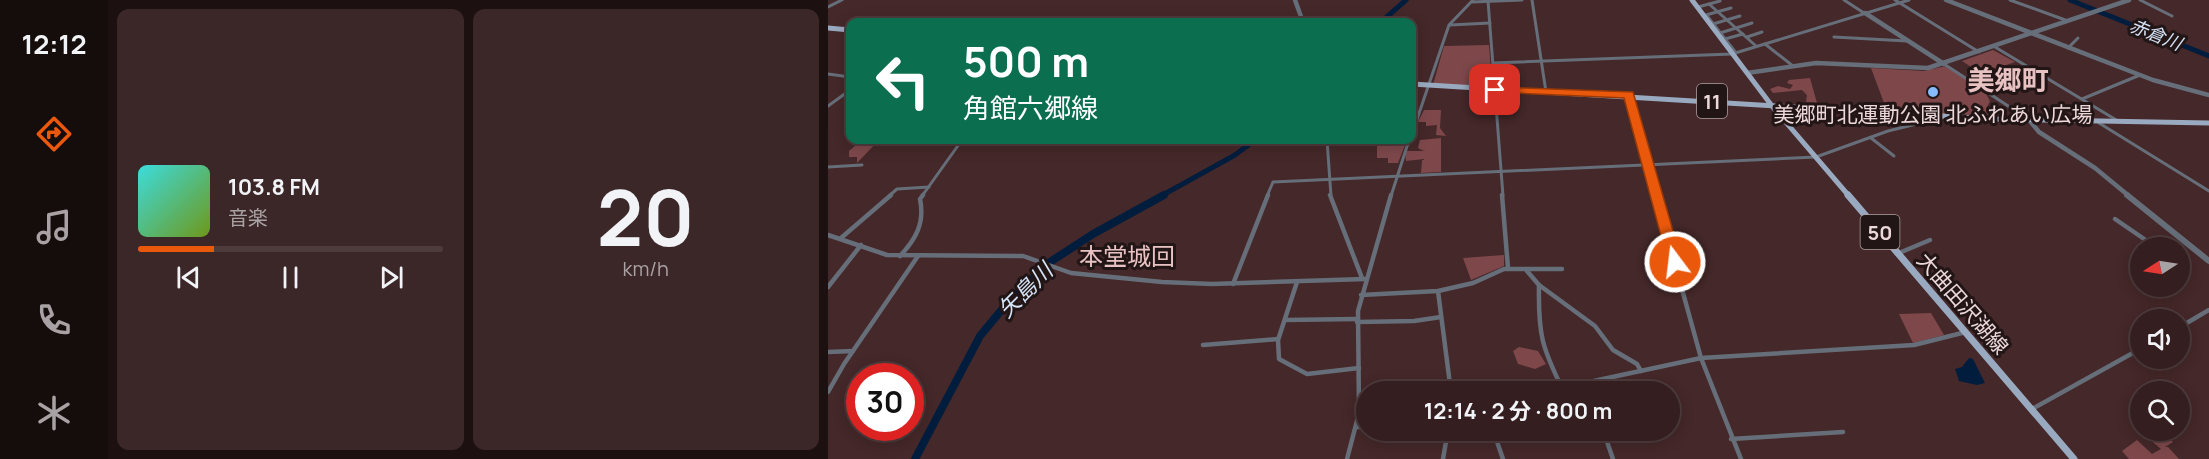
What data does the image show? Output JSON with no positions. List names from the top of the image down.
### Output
{
  "streets": {
    "main road": ["11", "50", "大曲田沢湖線"]
  },
  "crossings": [
    ["11", "大曲田沢湖線"]
  ],
  "districts": ["美郷町", "本堂城回"],
  "water": ["赤倉川", "矢島川"],
  "places": ["美郷町北運動公園 北ふれあい広場"],
  "north": "left",
  "page": {
    "tabs": "12:12",
    "tile": ["20", "km/h"],
    "turn": ["500 m", "角館六郷線"],
    "song": ["103.8 FM", "音楽"],
    "limit": "30",
    "trip": "12:14 · 2 分 · 800 m"
  }
}
